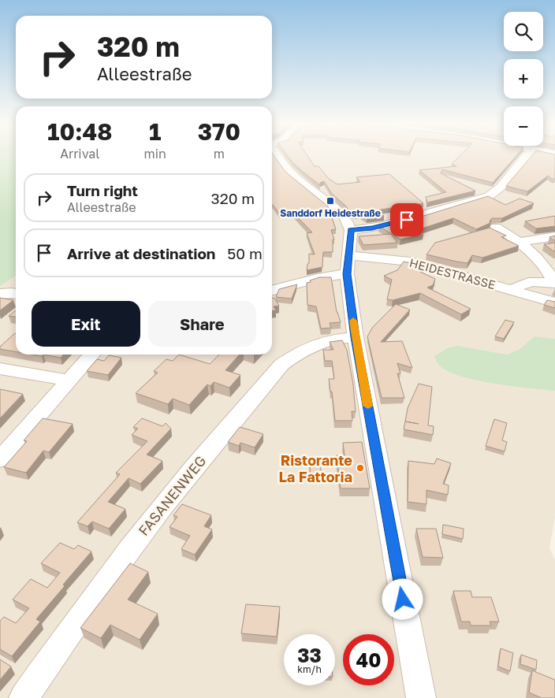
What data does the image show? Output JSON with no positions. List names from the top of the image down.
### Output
{
  "streets": {
    "street": ["HEIDESTRASSE", "FASANENWEG"]
  },
  "places": {
    "transit": ["Sanddorf Heidestraße"],
    "other": ["Ristorante La Fattoria"]
  },
  "page": {
    "map_buttons": ["+", "−"],
    "turn": ["320 m", "Alleestraße"],
    "eta": [
      "10:48",
      "Arrival",
      "1",
      "min",
      "370",
      "m"
    ],
    "list": [
      {
        "name": "Turn right",
        "note": "Alleestraße",
        "value": "320 m"
      },
      {
        "name": "Arrive at destination",
        "value": "50 m"
      }
    ],
    "buttons": ["Exit", "Share"],
    "speed": "33 km/h",
    "limit": "40"
  }
}
